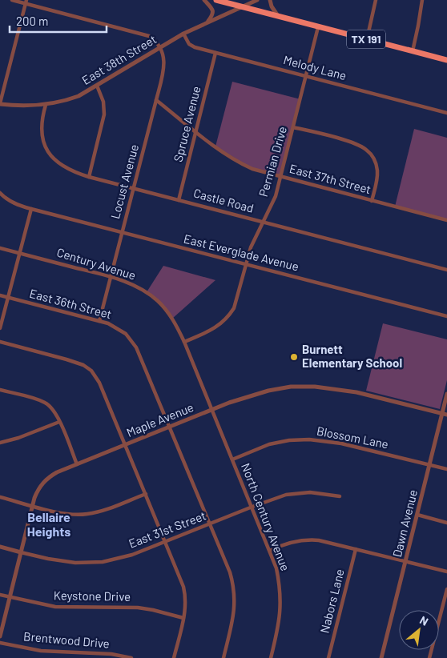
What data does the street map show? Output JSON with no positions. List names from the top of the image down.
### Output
{
  "streets": {
    "highway": ["TX 191"],
    "street": [
      "East 38th Street",
      "Melody Lane",
      "Spruce Avenue",
      "Permian Drive",
      "East 37th Street",
      "Locust Avenue",
      "Castle Road",
      "East Everglade Avenue",
      "Century Avenue",
      "East 36th Street",
      "Maple Avenue",
      "Blossom Lane",
      "North Century Avenue",
      "Dawn Avenue",
      "East 31st Street",
      "Keystone Drive",
      "Nabors Lane",
      "Brentwood Drive"
    ]
  },
  "crossings": [
    ["TX 191", "East 38th Street"],
    ["TX 191", "Permian Drive"],
    ["East 38th Street", "Melody Lane"],
    ["East 38th Street", "Locust Avenue"],
    ["East 38th Street", "Castle Road"],
    ["Melody Lane", "Spruce Avenue"],
    ["Melody Lane", "Permian Drive"],
    ["Spruce Avenue", "East 37th Street"],
    ["Spruce Avenue", "Castle Road"],
    ["Permian Drive", "East 37th Street"],
    ["Permian Drive", "Castle Road"],
    ["Permian Drive", "East Everglade Avenue"],
    ["Permian Drive", "Century Avenue"],
    ["East 37th Street", "Locust Avenue"],
    ["Locust Avenue", "Castle Road"],
    ["Locust Avenue", "East Everglade Avenue"],
    ["Locust Avenue", "Century Avenue"],
    ["Locust Avenue", "East 36th Street"],
    ["Century Avenue", "Maple Avenue"],
    ["Century Avenue", "North Century Avenue"],
    ["East 36th Street", "Maple Avenue"],
    ["East 36th Street", "East 31st Street"],
    ["Maple Avenue", "North Century Avenue"],
    ["Maple Avenue", "Dawn Avenue"],
    ["Maple Avenue", "East 31st Street"],
    ["Maple Avenue", "Keystone Drive"],
    ["Blossom Lane", "North Century Avenue"],
    ["Blossom Lane", "Dawn Avenue"],
    ["North Century Avenue", "East 31st Street"]
  ],
  "districts": ["Bellaire Heights"],
  "places": ["Burnett Elementary School"],
  "scale_bar": "200 m",
  "north": "top right"
}
